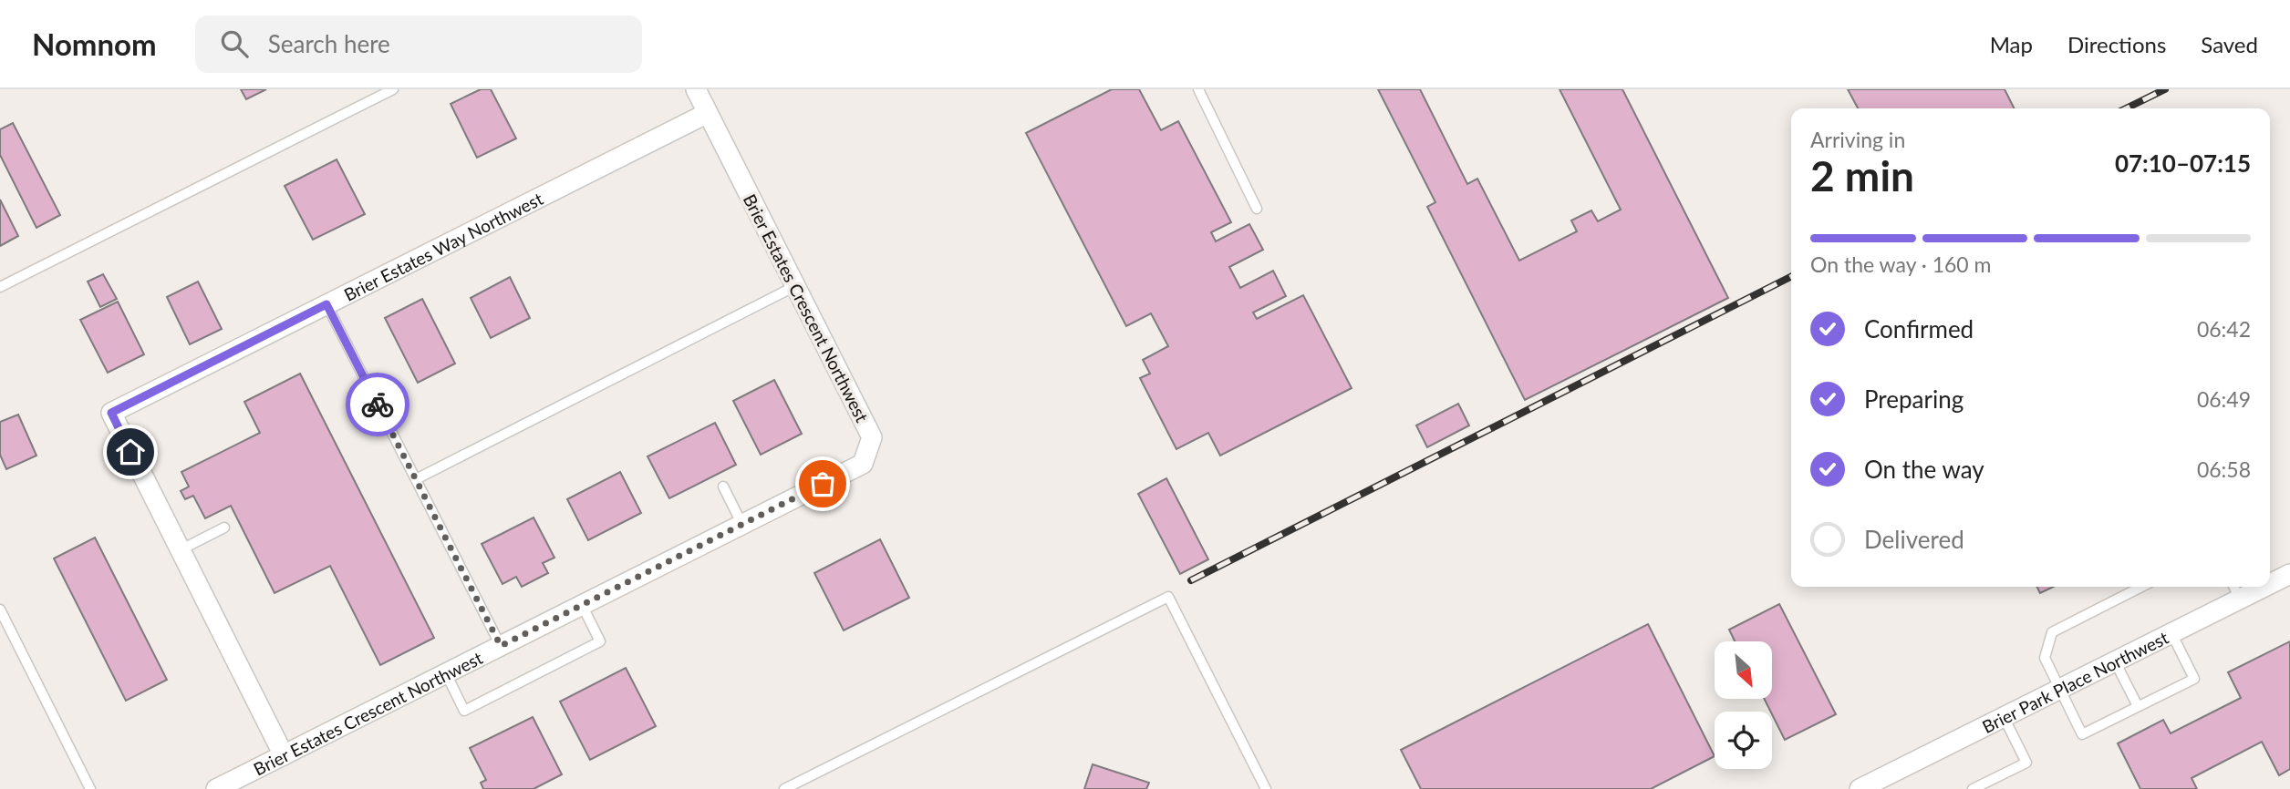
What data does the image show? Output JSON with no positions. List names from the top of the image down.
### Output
{
  "streets": {
    "street": ["Brier Estates Way Northwest", "Brier Estates Crescent Northwest", "Brier Park Place Northwest"]
  },
  "crossings": [
    ["Brier Estates Way Northwest", "Brier Estates Crescent Northwest"]
  ],
  "north": "bottom right",
  "page": {
    "header": "Nomnom",
    "search": "Search here",
    "nav": ["Map", "Directions", "Saved"],
    "heading": ["2 min", "Arriving in", "07:10–07:15"],
    "bar": "On the way · 160 m",
    "list": [
      ["Confirmed", "06:42"],
      ["Preparing", "06:49"],
      ["On the way", "06:58"],
      "Delivered"
    ]
  }
}
